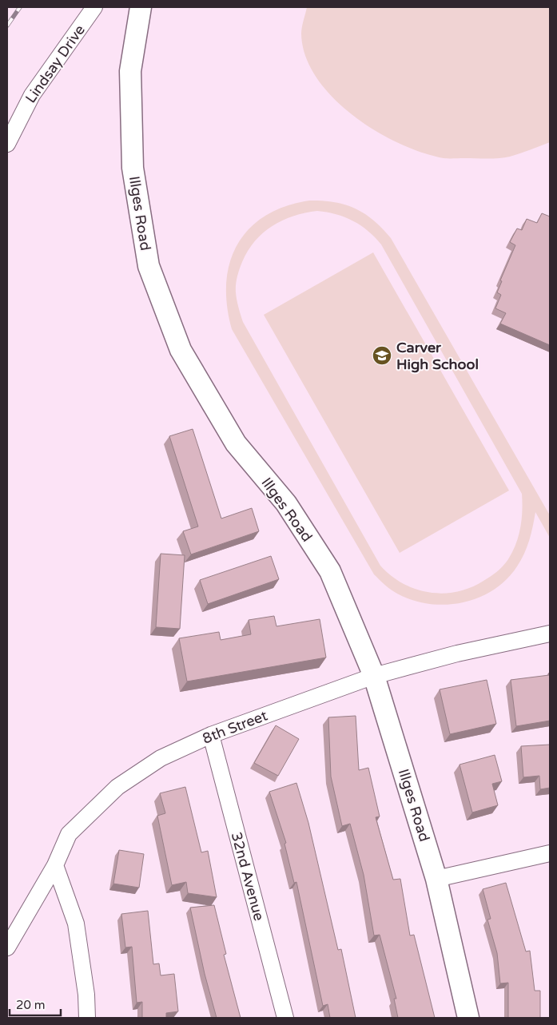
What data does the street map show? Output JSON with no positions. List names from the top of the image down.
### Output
{
  "streets": {
    "street": [
      "Lindsay Drive",
      "Illges Road",
      "8th Street",
      "32nd Avenue"
    ]
  },
  "crossings": [
    ["Illges Road", "8th Street"],
    ["8th Street", "32nd Avenue"]
  ],
  "places": {
    "school or university": ["Carver High School"]
  },
  "scale_bar": "20 m"
}
